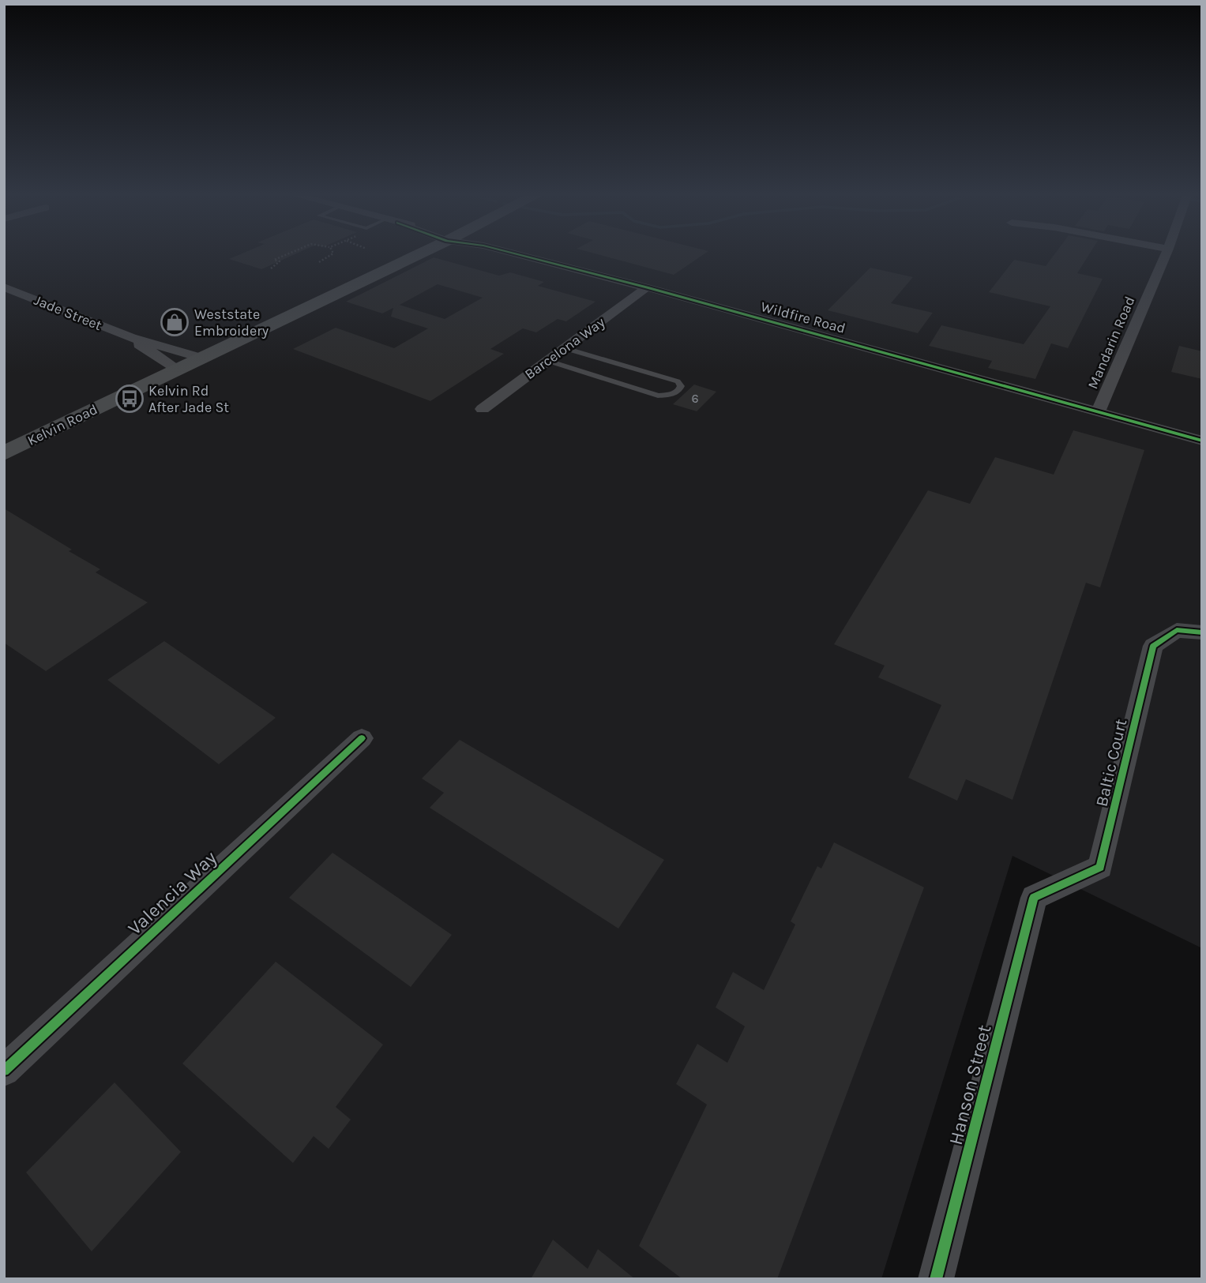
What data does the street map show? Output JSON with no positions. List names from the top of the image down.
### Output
{
  "streets": {
    "main road": ["Kelvin Road"],
    "street": [
      "Jade Street",
      "Wildfire Road",
      "Mandarin Road",
      "Barcelona Way",
      "Baltic Court",
      "Valencia Way",
      "Hanson Street"
    ]
  },
  "crossings": [
    ["Jade Street", "Kelvin Road"],
    ["Wildfire Road", "Mandarin Road"],
    ["Wildfire Road", "Barcelona Way"],
    ["Baltic Court", "Hanson Street"]
  ],
  "places": {
    "shop": ["Weststate Embroidery"],
    "bus stop": ["Kelvin Rd After Jade St"]
  },
  "house_numbers": ["6"]
}
